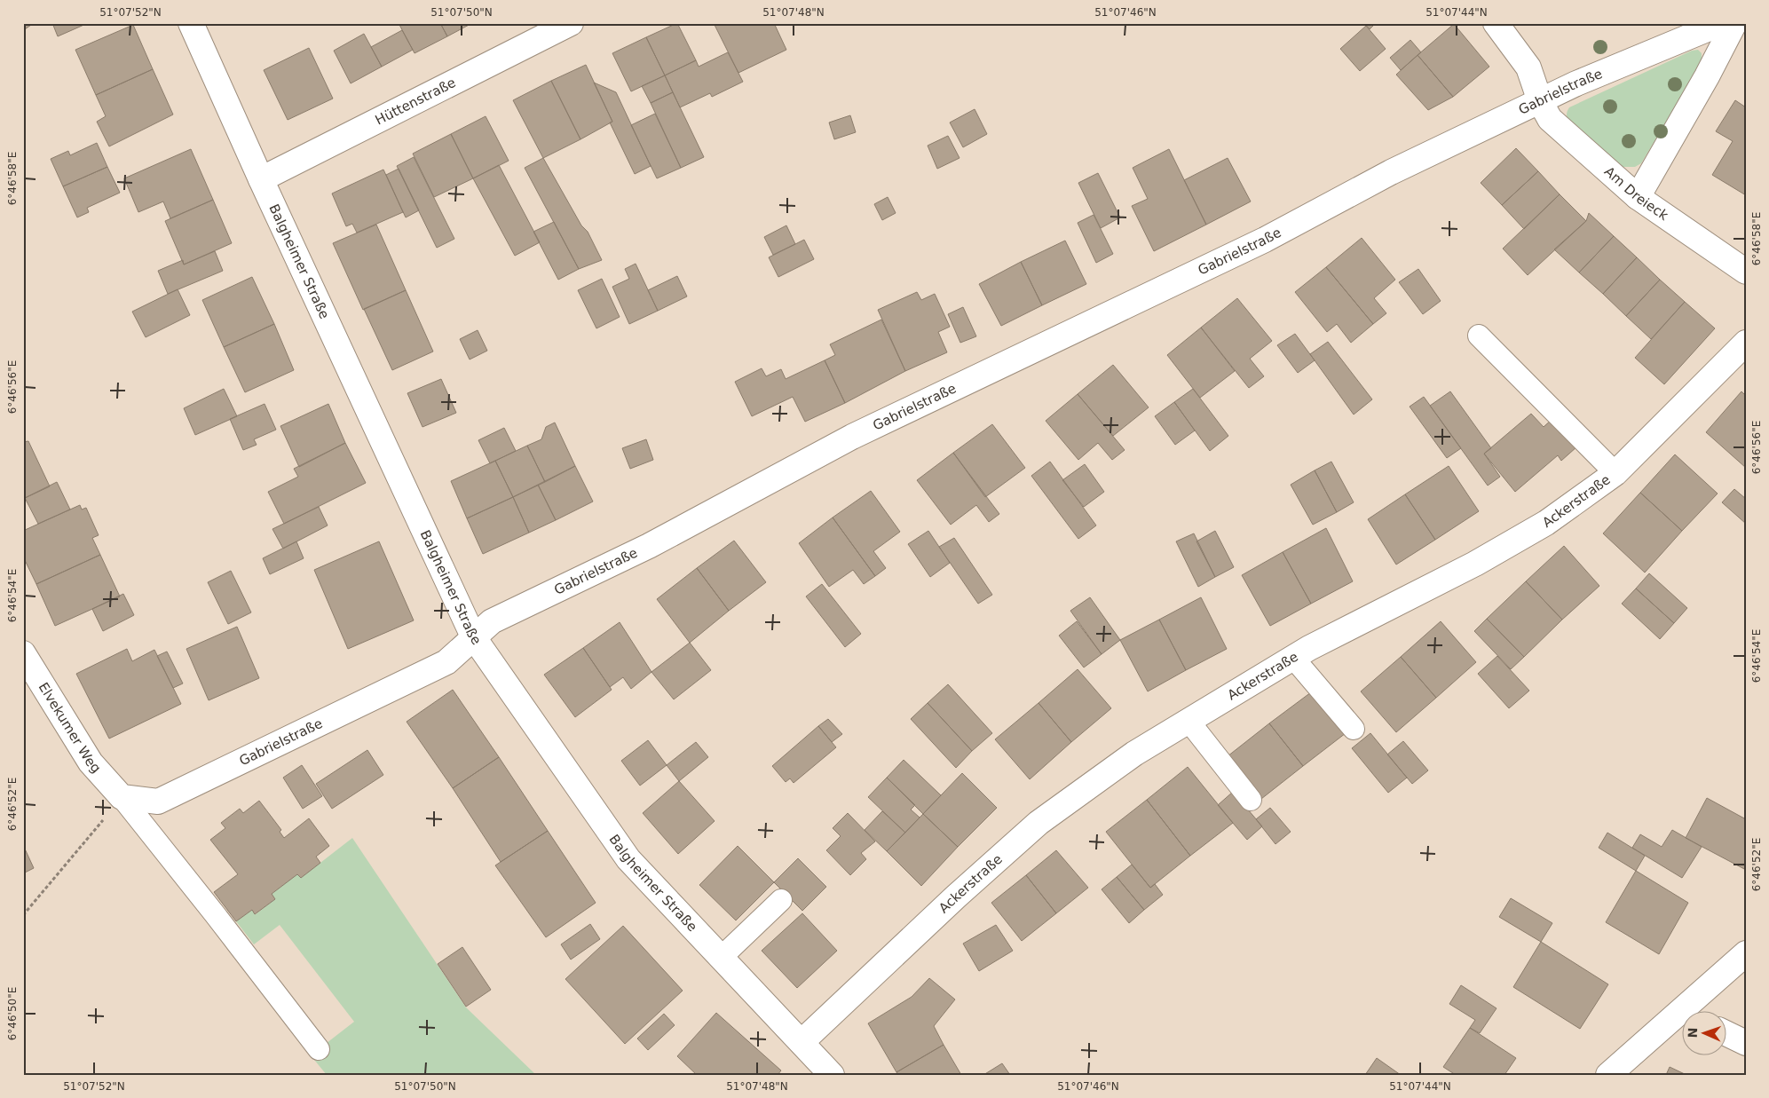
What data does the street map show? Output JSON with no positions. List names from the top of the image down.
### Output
{
  "streets": {
    "street": [
      "Gabrielstraße",
      "Hüttenstraße",
      "Am Dreieck",
      "Balgheimer Straße",
      "Ackerstraße",
      "Elvekumer Weg"
    ]
  },
  "crossings": [
    ["Gabrielstraße", "Am Dreieck"],
    ["Gabrielstraße", "Balgheimer Straße"],
    ["Gabrielstraße", "Elvekumer Weg"],
    ["Hüttenstraße", "Balgheimer Straße"],
    ["Balgheimer Straße", "Ackerstraße"]
  ],
  "north": "left",
  "coordinates": [
    "51°07'52\"N",
    "51°07'50\"N",
    "51°07'48\"N",
    "51°07'46\"N",
    "51°07'44\"N",
    "6°46'58\"E",
    "6°46'56\"E",
    "6°46'54\"E",
    "6°46'52\"E",
    "6°46'50\"E"
  ]
}
